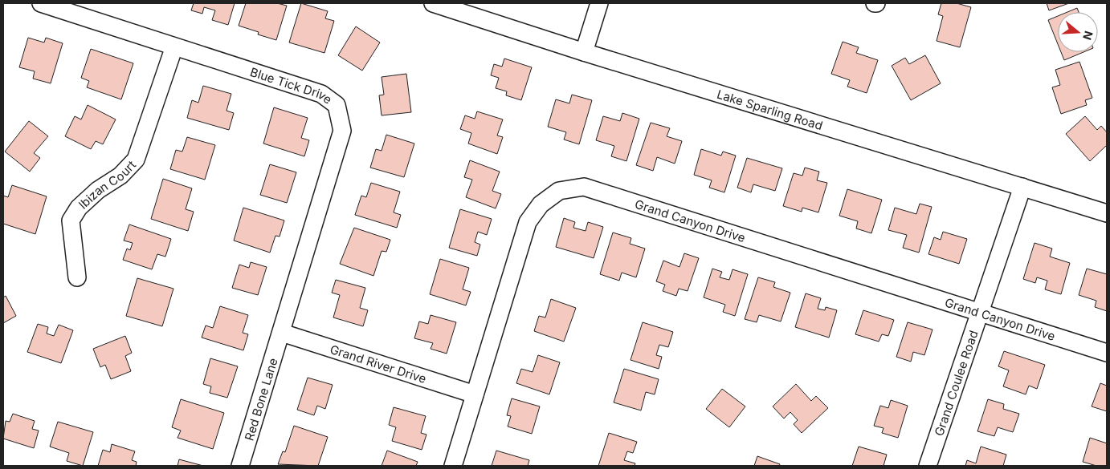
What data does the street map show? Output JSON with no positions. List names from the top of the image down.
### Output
{
  "streets": {
    "street": [
      "Blue Tick Drive",
      "Lake Sparling Road",
      "Ibizan Court",
      "Grand Canyon Drive",
      "Grand River Drive",
      "Grand Coulee Road",
      "Red Bone Lane"
    ]
  },
  "crossings": [
    ["Blue Tick Drive", "Ibizan Court"],
    ["Blue Tick Drive", "Grand River Drive"],
    ["Blue Tick Drive", "Red Bone Lane"],
    ["Lake Sparling Road", "Grand Coulee Road"],
    ["Grand Canyon Drive", "Grand River Drive"],
    ["Grand Canyon Drive", "Grand Coulee Road"],
    ["Grand River Drive", "Red Bone Lane"]
  ],
  "north": "right"
}
